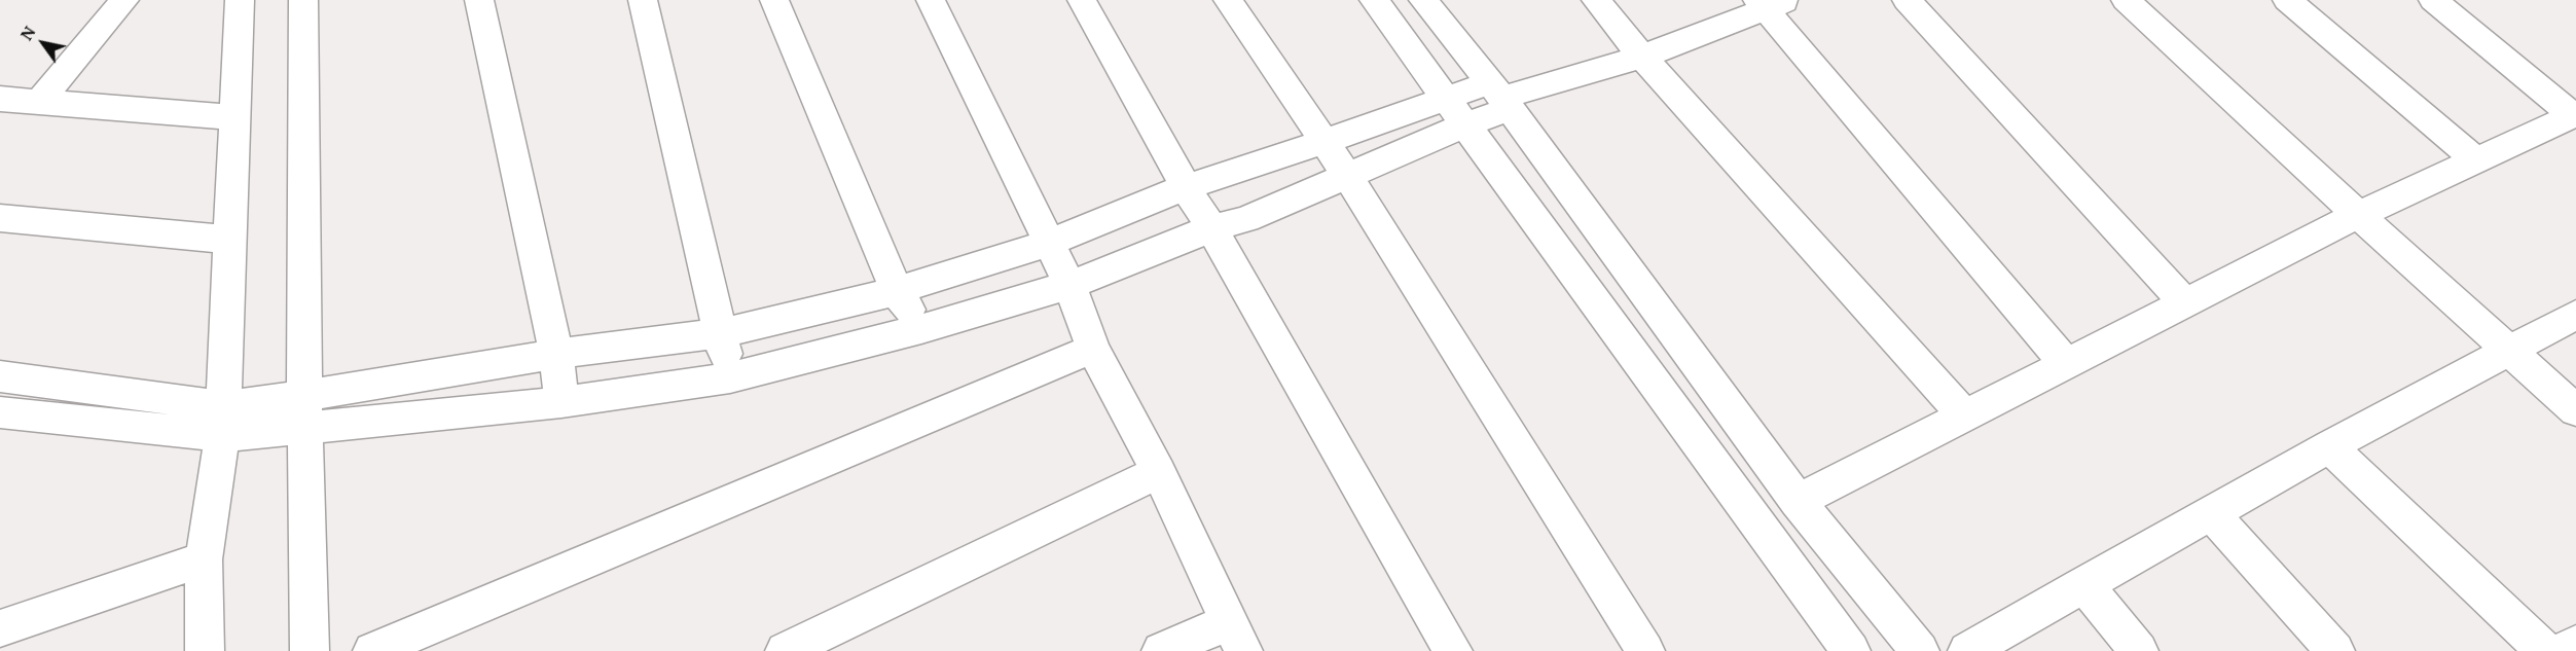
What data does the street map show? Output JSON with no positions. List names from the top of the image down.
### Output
{
  "north": "top left"
}
